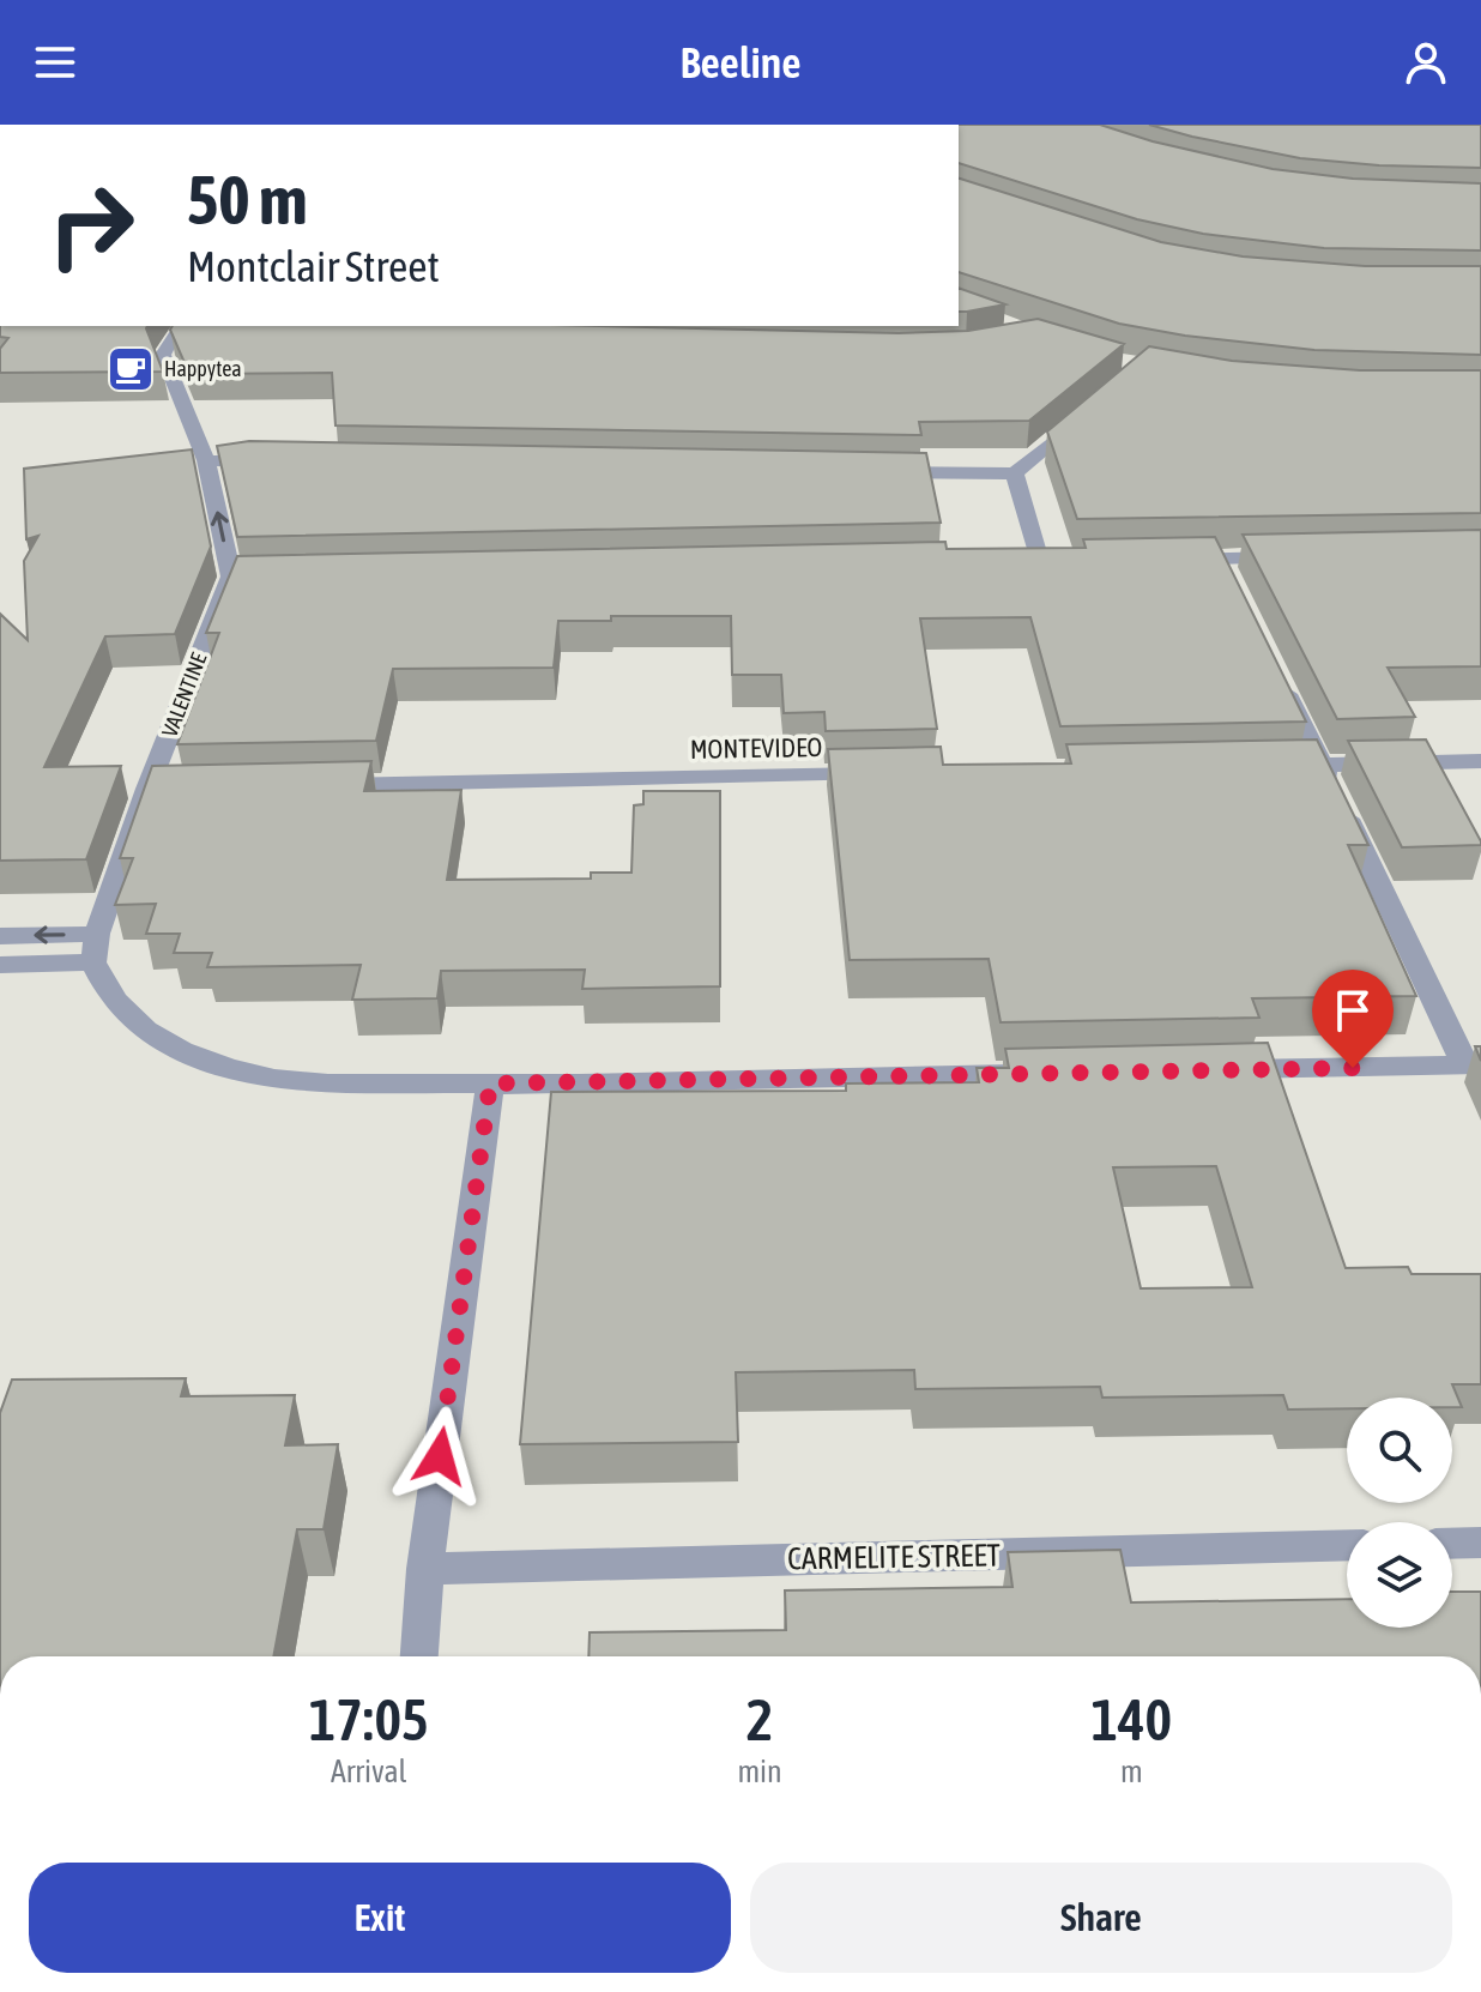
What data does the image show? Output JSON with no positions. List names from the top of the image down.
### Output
{
  "streets": {
    "street": ["VALENTINE", "MONTEVIDEO", "CARMELITE STREET"]
  },
  "one_way": ["VALENTINE"],
  "places": {
    "cafe": ["Happytea"]
  },
  "page": {
    "header": "Beeline",
    "turn": ["50 m", "Montclair Street"],
    "eta": [
      "17:05",
      "Arrival",
      "2",
      "min",
      "140",
      "m"
    ],
    "buttons": ["Exit", "Share"]
  }
}
